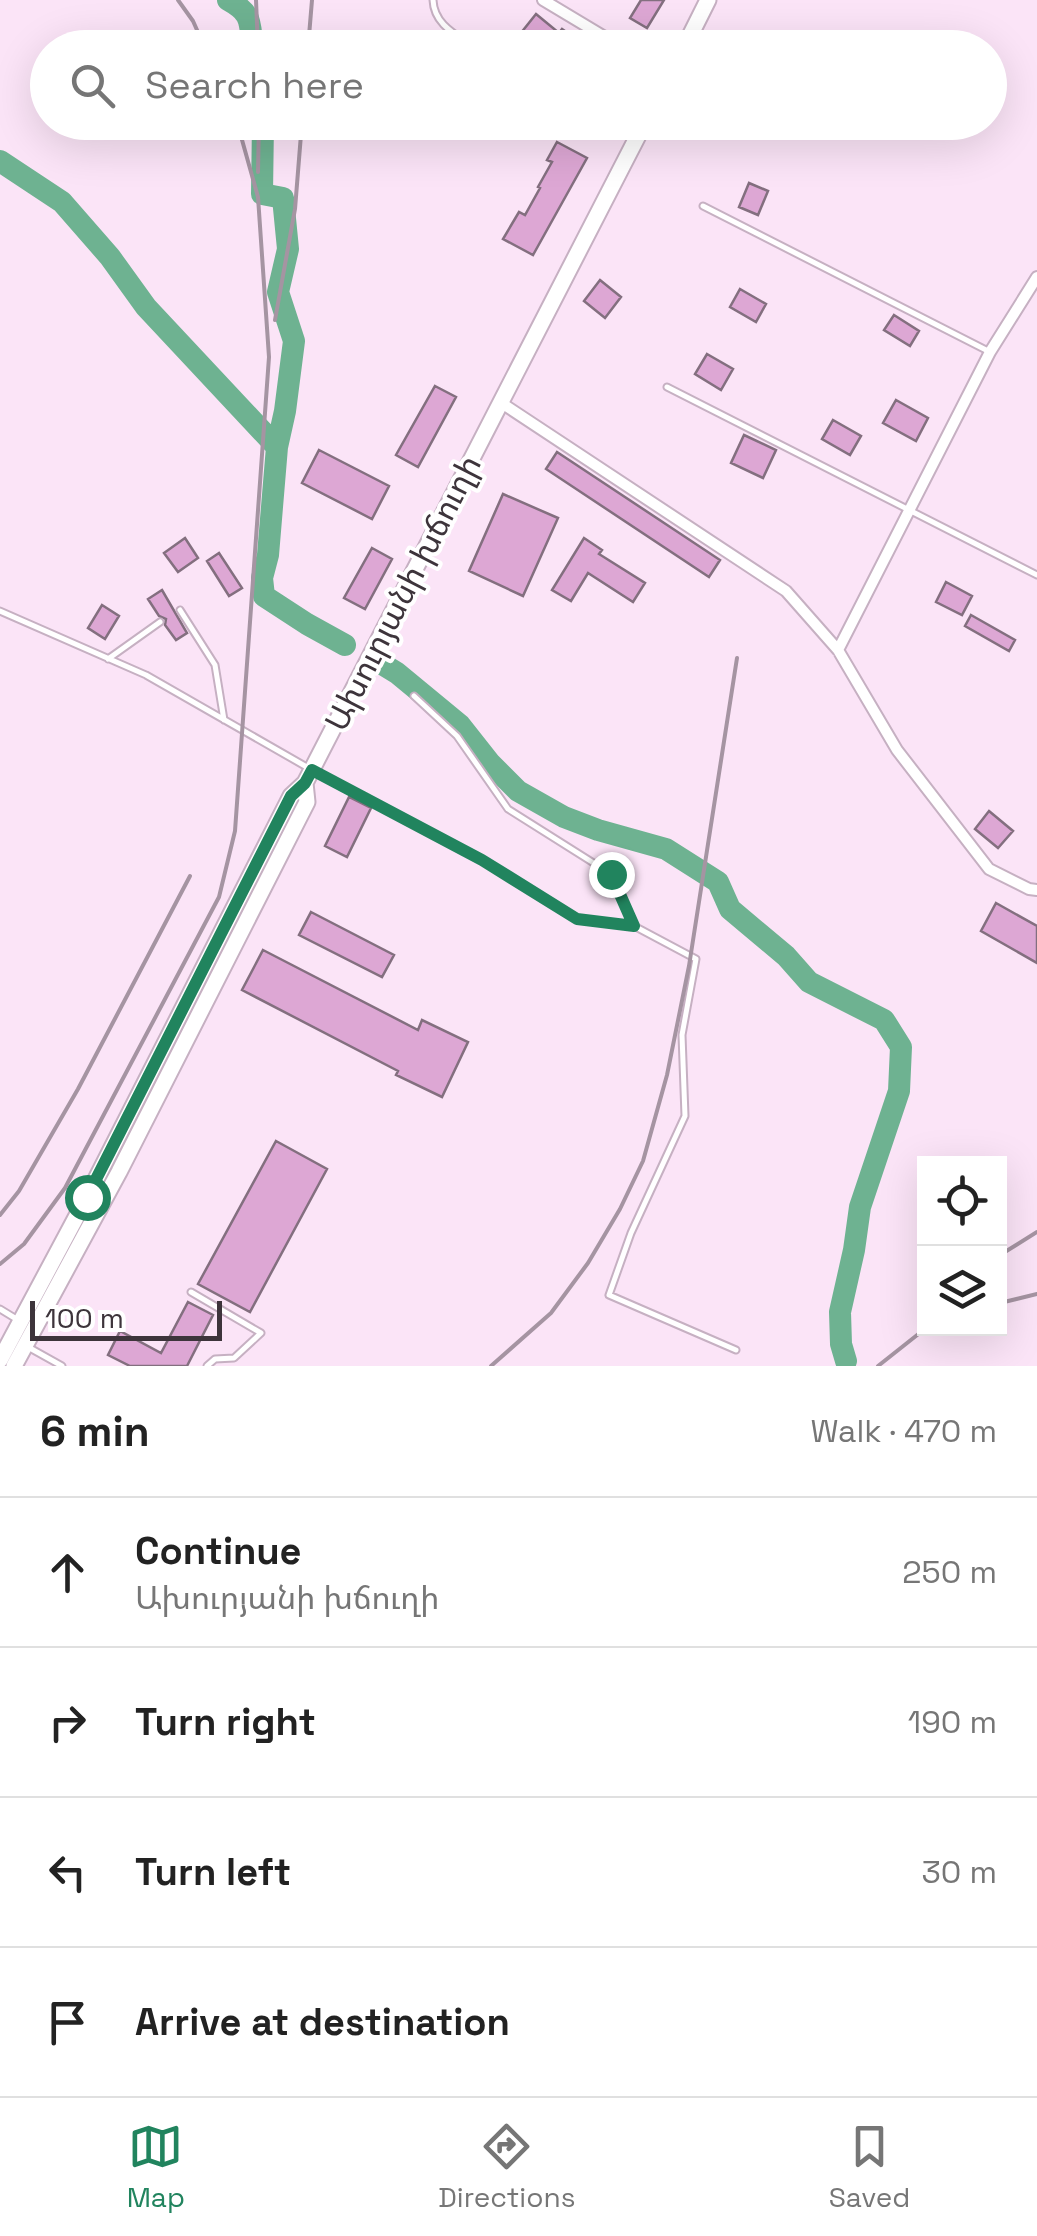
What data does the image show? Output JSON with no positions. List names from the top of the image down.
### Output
{
  "streets": {
    "main road": ["Ախուրյանի խճուղի"]
  },
  "scale_bar": "100 m",
  "page": {
    "search": "Search here",
    "scale": "100 m",
    "heading": ["6 min", "Walk · 470 m"],
    "list": [
      ["Continue", "Ախուրյանի խճուղի", "250 m"],
      ["Turn right", "190 m"],
      ["Turn left", "30 m"],
      "Arrive at destination"
    ],
    "nav": ["Map", "Directions", "Saved"]
  }
}
